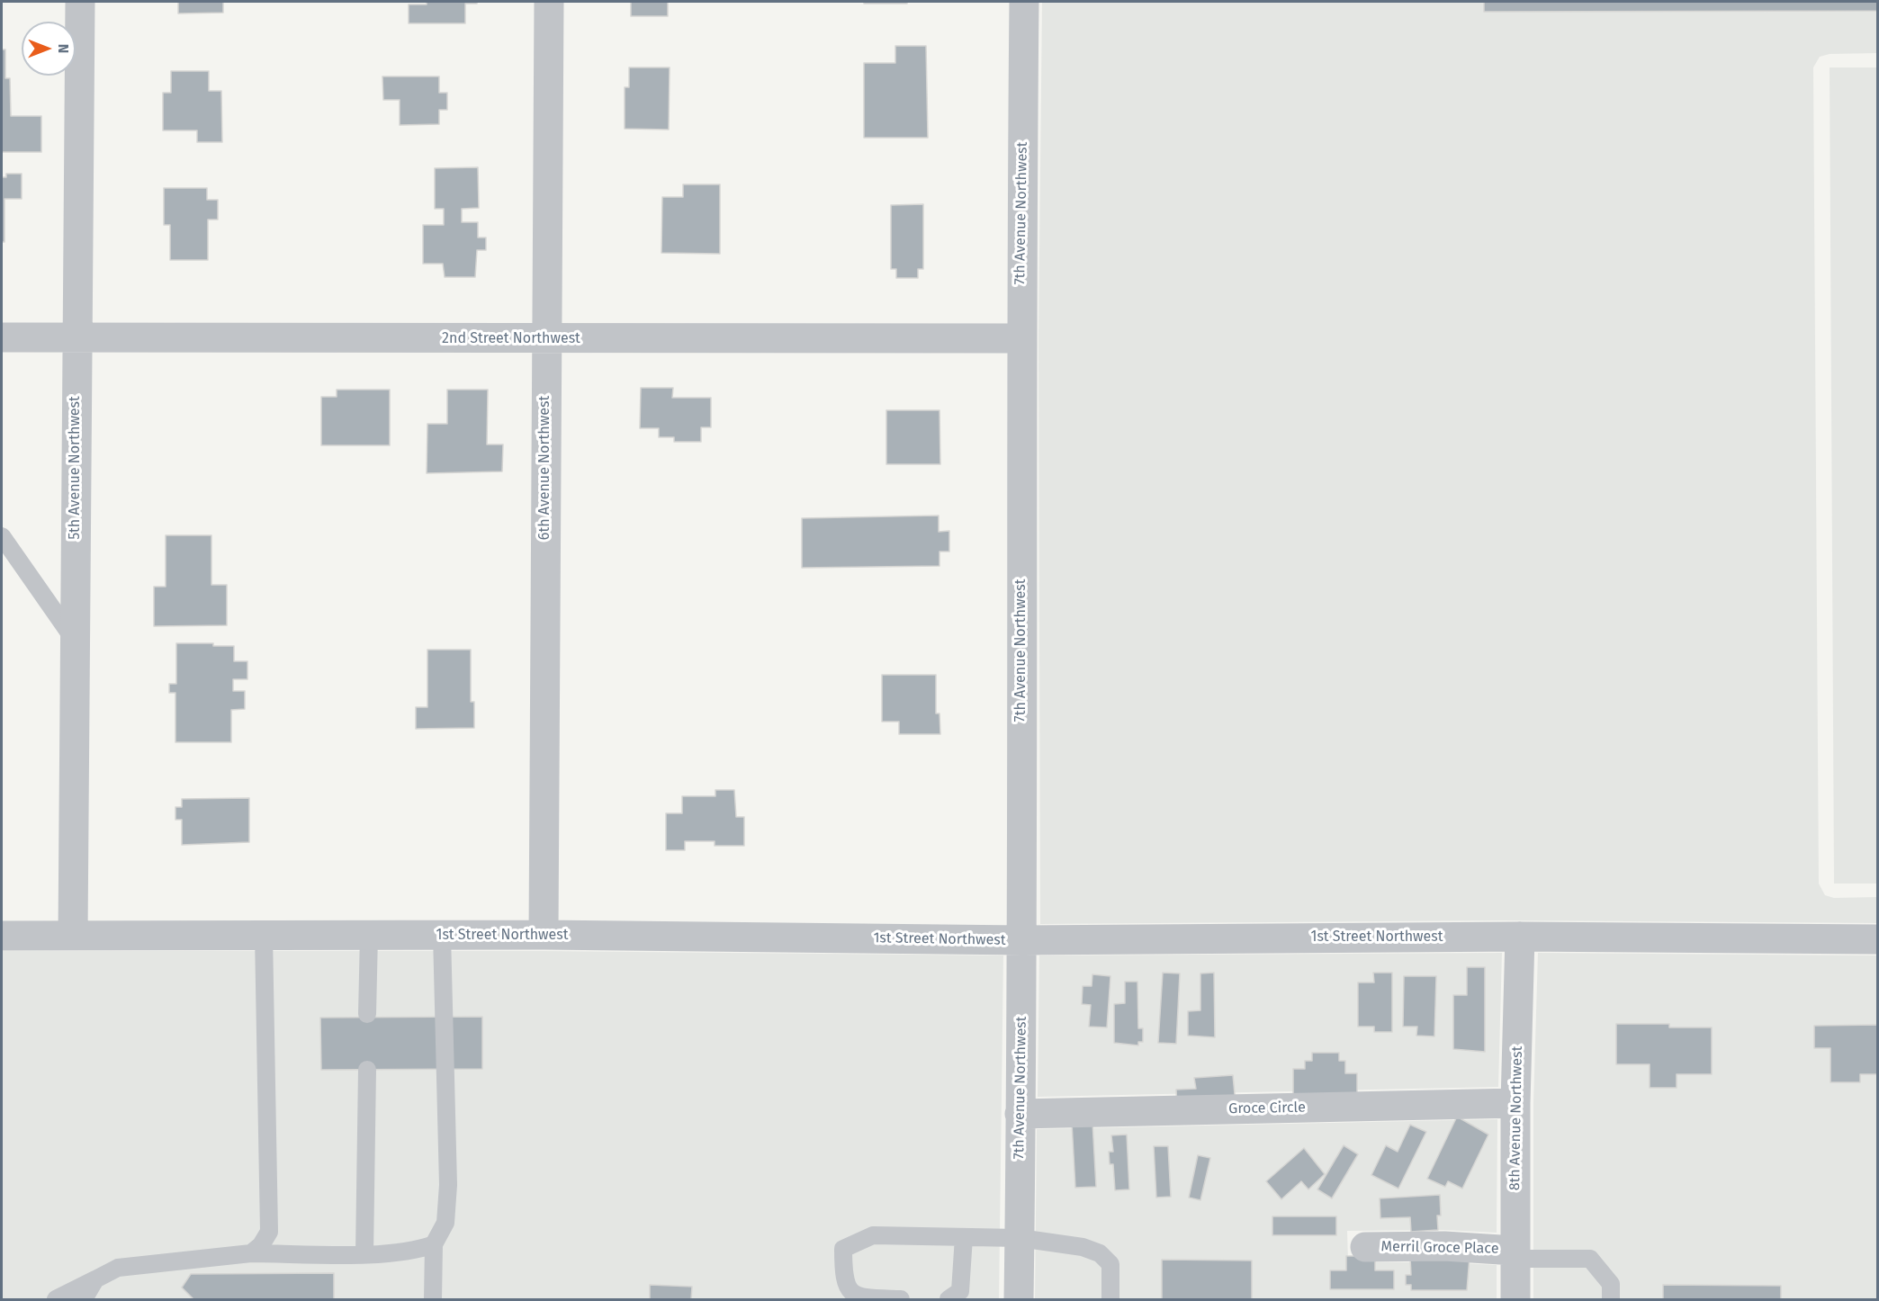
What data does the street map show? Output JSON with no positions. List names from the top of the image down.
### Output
{
  "streets": {
    "street": [
      "7th Avenue Northwest",
      "2nd Street Northwest",
      "5th Avenue Northwest",
      "6th Avenue Northwest",
      "1st Street Northwest",
      "Groce Circle",
      "8th Avenue Northwest",
      "Merril Groce Place"
    ]
  },
  "crossings": [
    ["7th Avenue Northwest", "2nd Street Northwest"],
    ["7th Avenue Northwest", "1st Street Northwest"],
    ["7th Avenue Northwest", "Groce Circle"],
    ["2nd Street Northwest", "5th Avenue Northwest"],
    ["2nd Street Northwest", "6th Avenue Northwest"],
    ["5th Avenue Northwest", "1st Street Northwest"],
    ["6th Avenue Northwest", "1st Street Northwest"],
    ["1st Street Northwest", "8th Avenue Northwest"],
    ["Groce Circle", "8th Avenue Northwest"],
    ["8th Avenue Northwest", "Merril Groce Place"]
  ],
  "north": "right"
}
